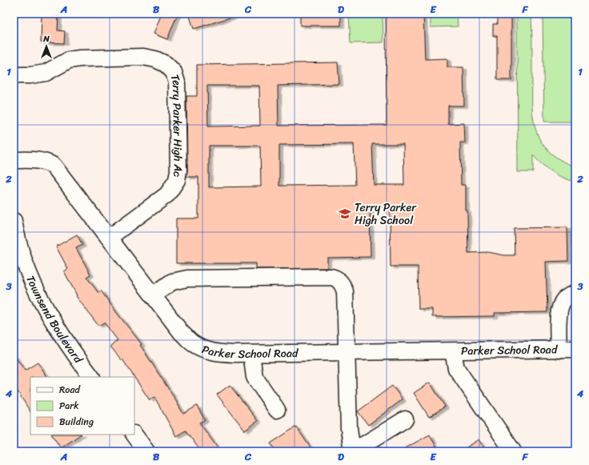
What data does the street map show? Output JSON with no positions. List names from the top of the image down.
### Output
{
  "streets": {
    "street": ["Terry Parker High Ac", "Townsend Boulevard", "Parker School Road"]
  },
  "crossings": [
    ["Terry Parker High Ac", "Parker School Road"]
  ],
  "places": {
    "school or university": ["Terry Parker High School"]
  },
  "legend": ["Road", "Park", "Building"],
  "north": "top",
  "grid": {
    "columns": [
      "A",
      "B",
      "C",
      "D",
      "E",
      "F"
    ],
    "rows": [
      "1",
      "2",
      "3",
      "4"
    ]
  }
}
